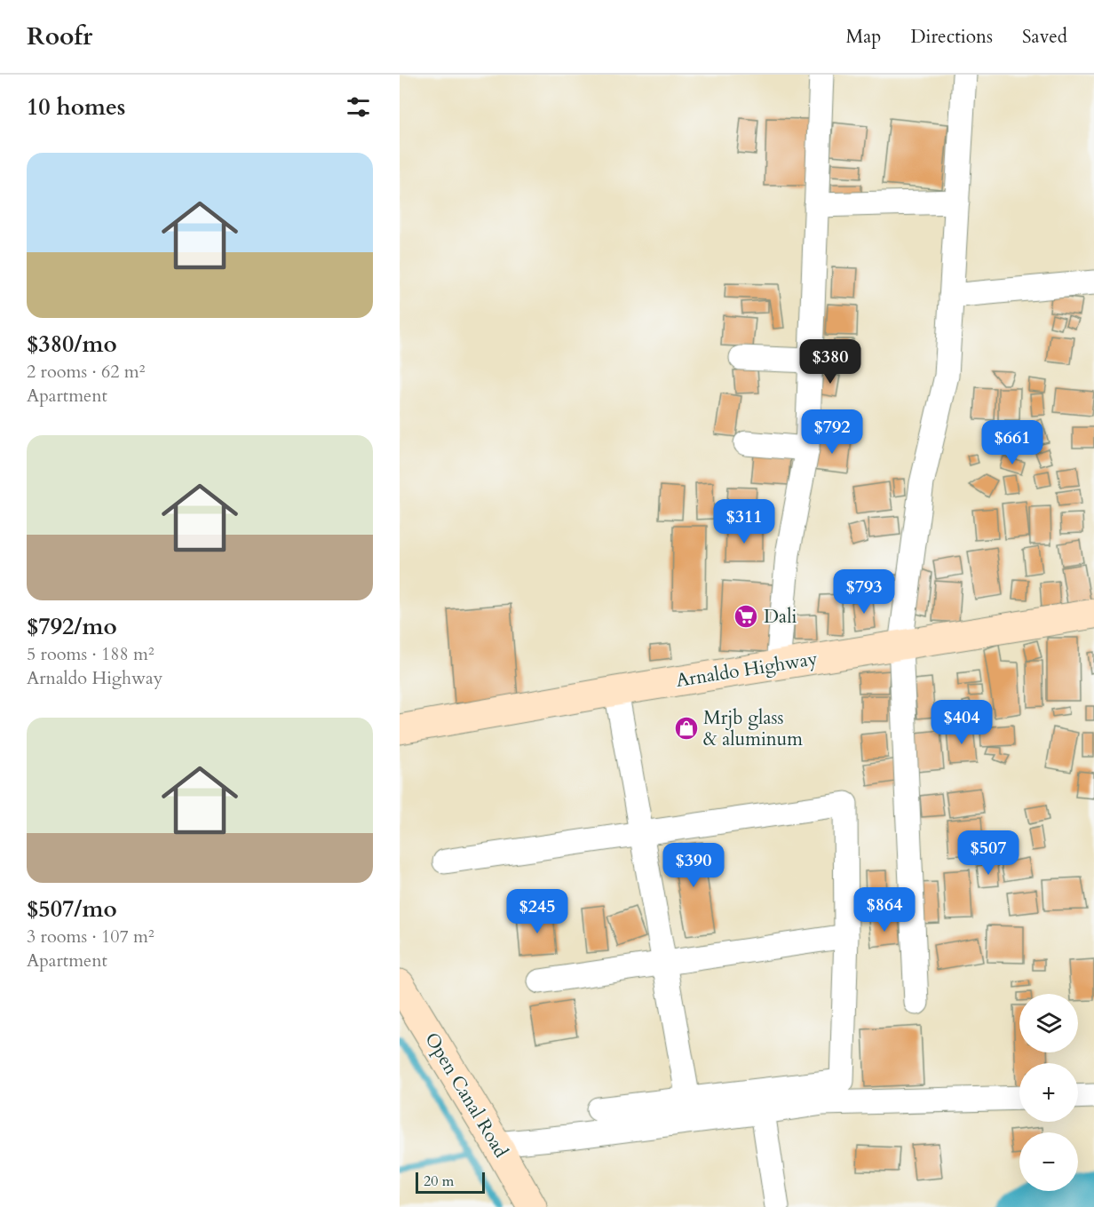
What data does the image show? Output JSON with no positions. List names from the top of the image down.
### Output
{
  "streets": {
    "main road": ["Arnaldo Highway", "Open Canal Road"]
  },
  "places": {
    "supermarket": ["Dali"],
    "shop": ["Mrjb glass & aluminum"]
  },
  "scale_bar": "20 m",
  "page": {
    "header": "Roofr",
    "nav": ["Map", "Directions", "Saved"],
    "heading": "10 homes",
    "list": [
      {
        "name": "$380/mo",
        "note": "2 rooms · 62 m² · Apartment"
      },
      {
        "name": "$792/mo",
        "note": "5 rooms · 188 m² · Arnaldo Highway"
      },
      {
        "name": "$507/mo",
        "note": "3 rooms · 107 m² · Apartment"
      }
    ],
    "price": [
      "$380",
      "$792",
      "$661",
      "$311",
      "$793",
      "$404",
      "$507",
      "$390",
      "$864",
      "$245"
    ],
    "map_buttons": ["+", "−"],
    "scale": "20 m"
  }
}
